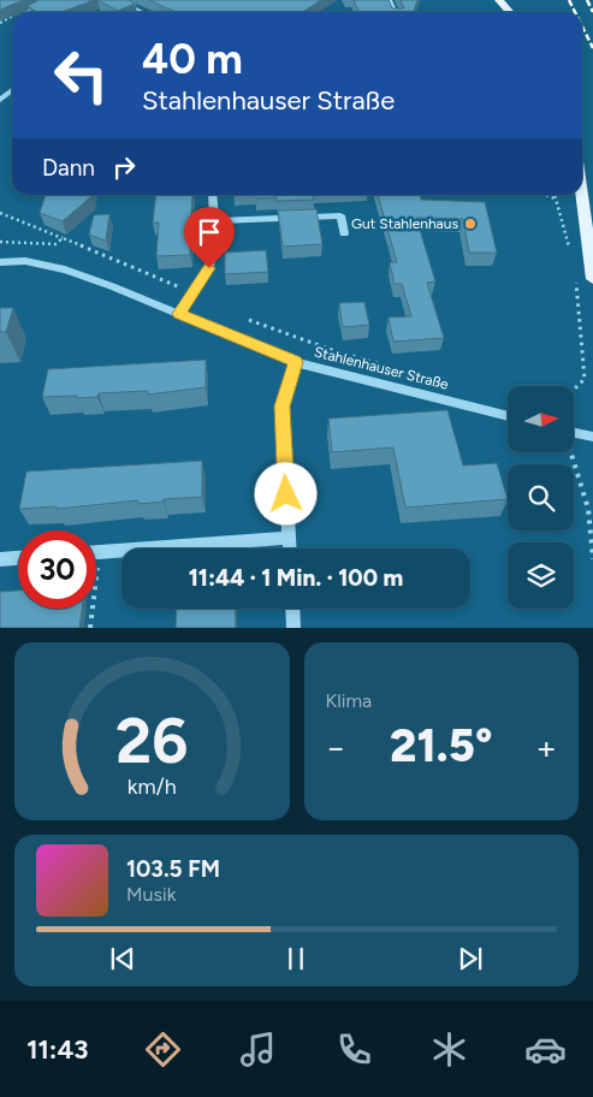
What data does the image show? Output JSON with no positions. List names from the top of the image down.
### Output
{
  "streets": {
    "street": ["Stahlenhauser Straße"]
  },
  "places": ["Gut Stahlenhaus"],
  "north": "right",
  "page": {
    "turn": ["40 m", "Stahlenhauser Straße"],
    "then": "Dann",
    "limit": "30",
    "trip": "11:44 · 1 Min. · 100 m",
    "tile": "Klima",
    "heat": ["−", "21.5°", "+"],
    "song": ["103.5 FM", "Musik"],
    "tabs": "11:43",
    "gauge": ["26", "km/h"]
  }
}
